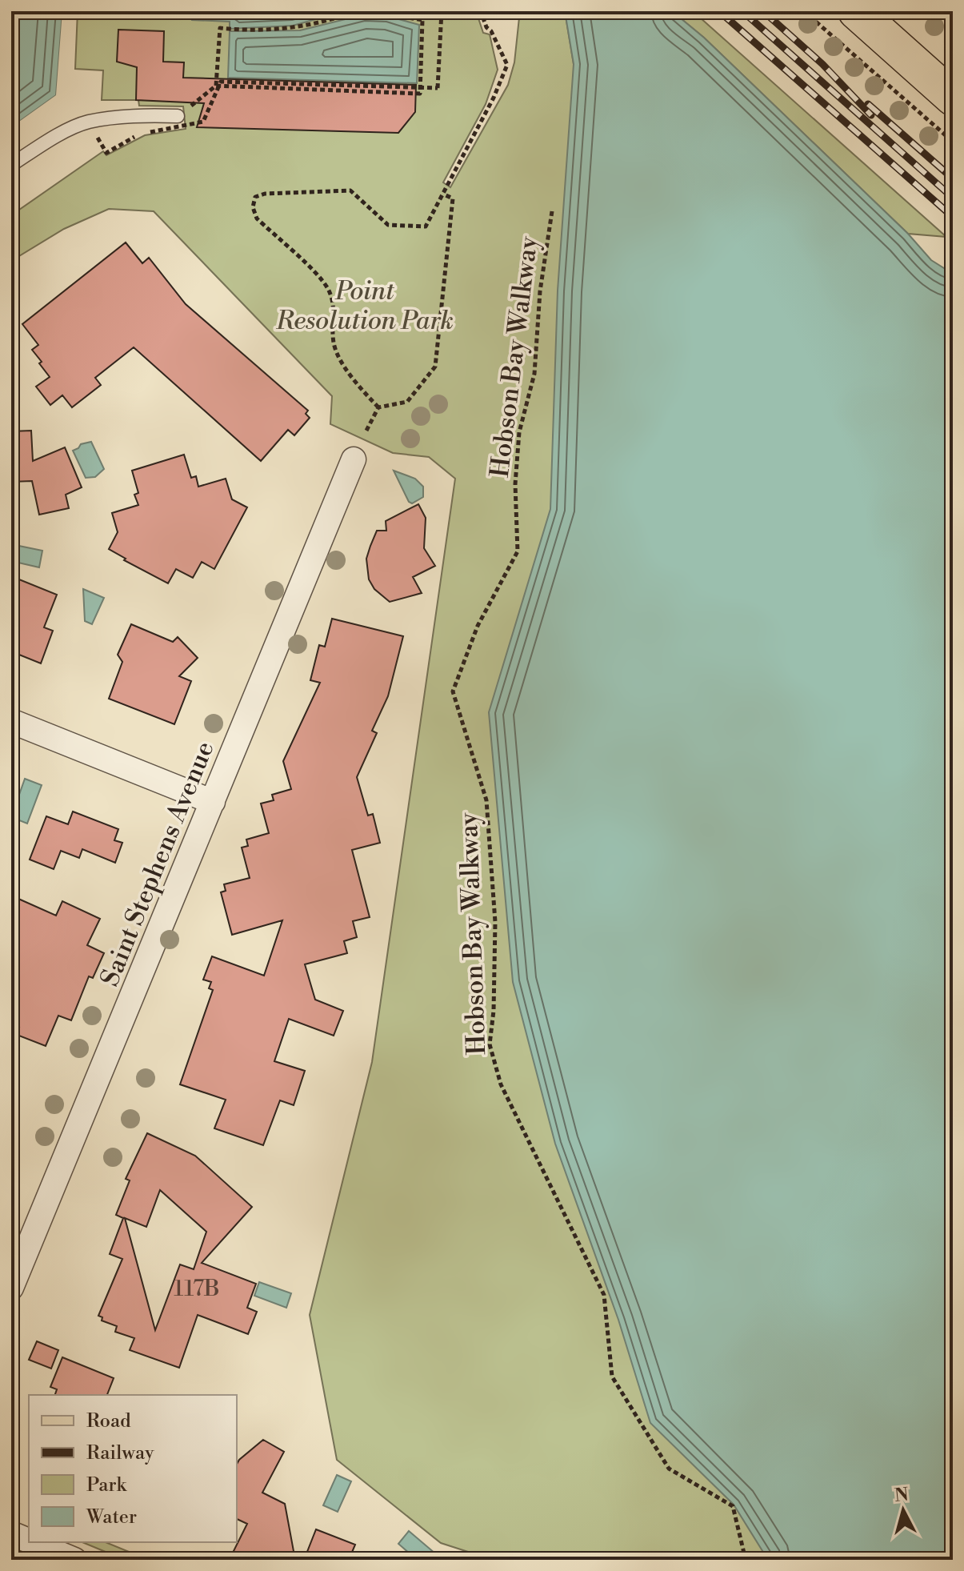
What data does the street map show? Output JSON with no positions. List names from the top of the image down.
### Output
{
  "streets": {
    "street": ["Saint Stephens Avenue"],
    "path": ["Hobson Bay Walkway"]
  },
  "parks": ["Point Resolution Park"],
  "house_numbers": ["117B"],
  "legend": [
    "Road",
    "Railway",
    "Park",
    "Water"
  ],
  "north": "top"
}
